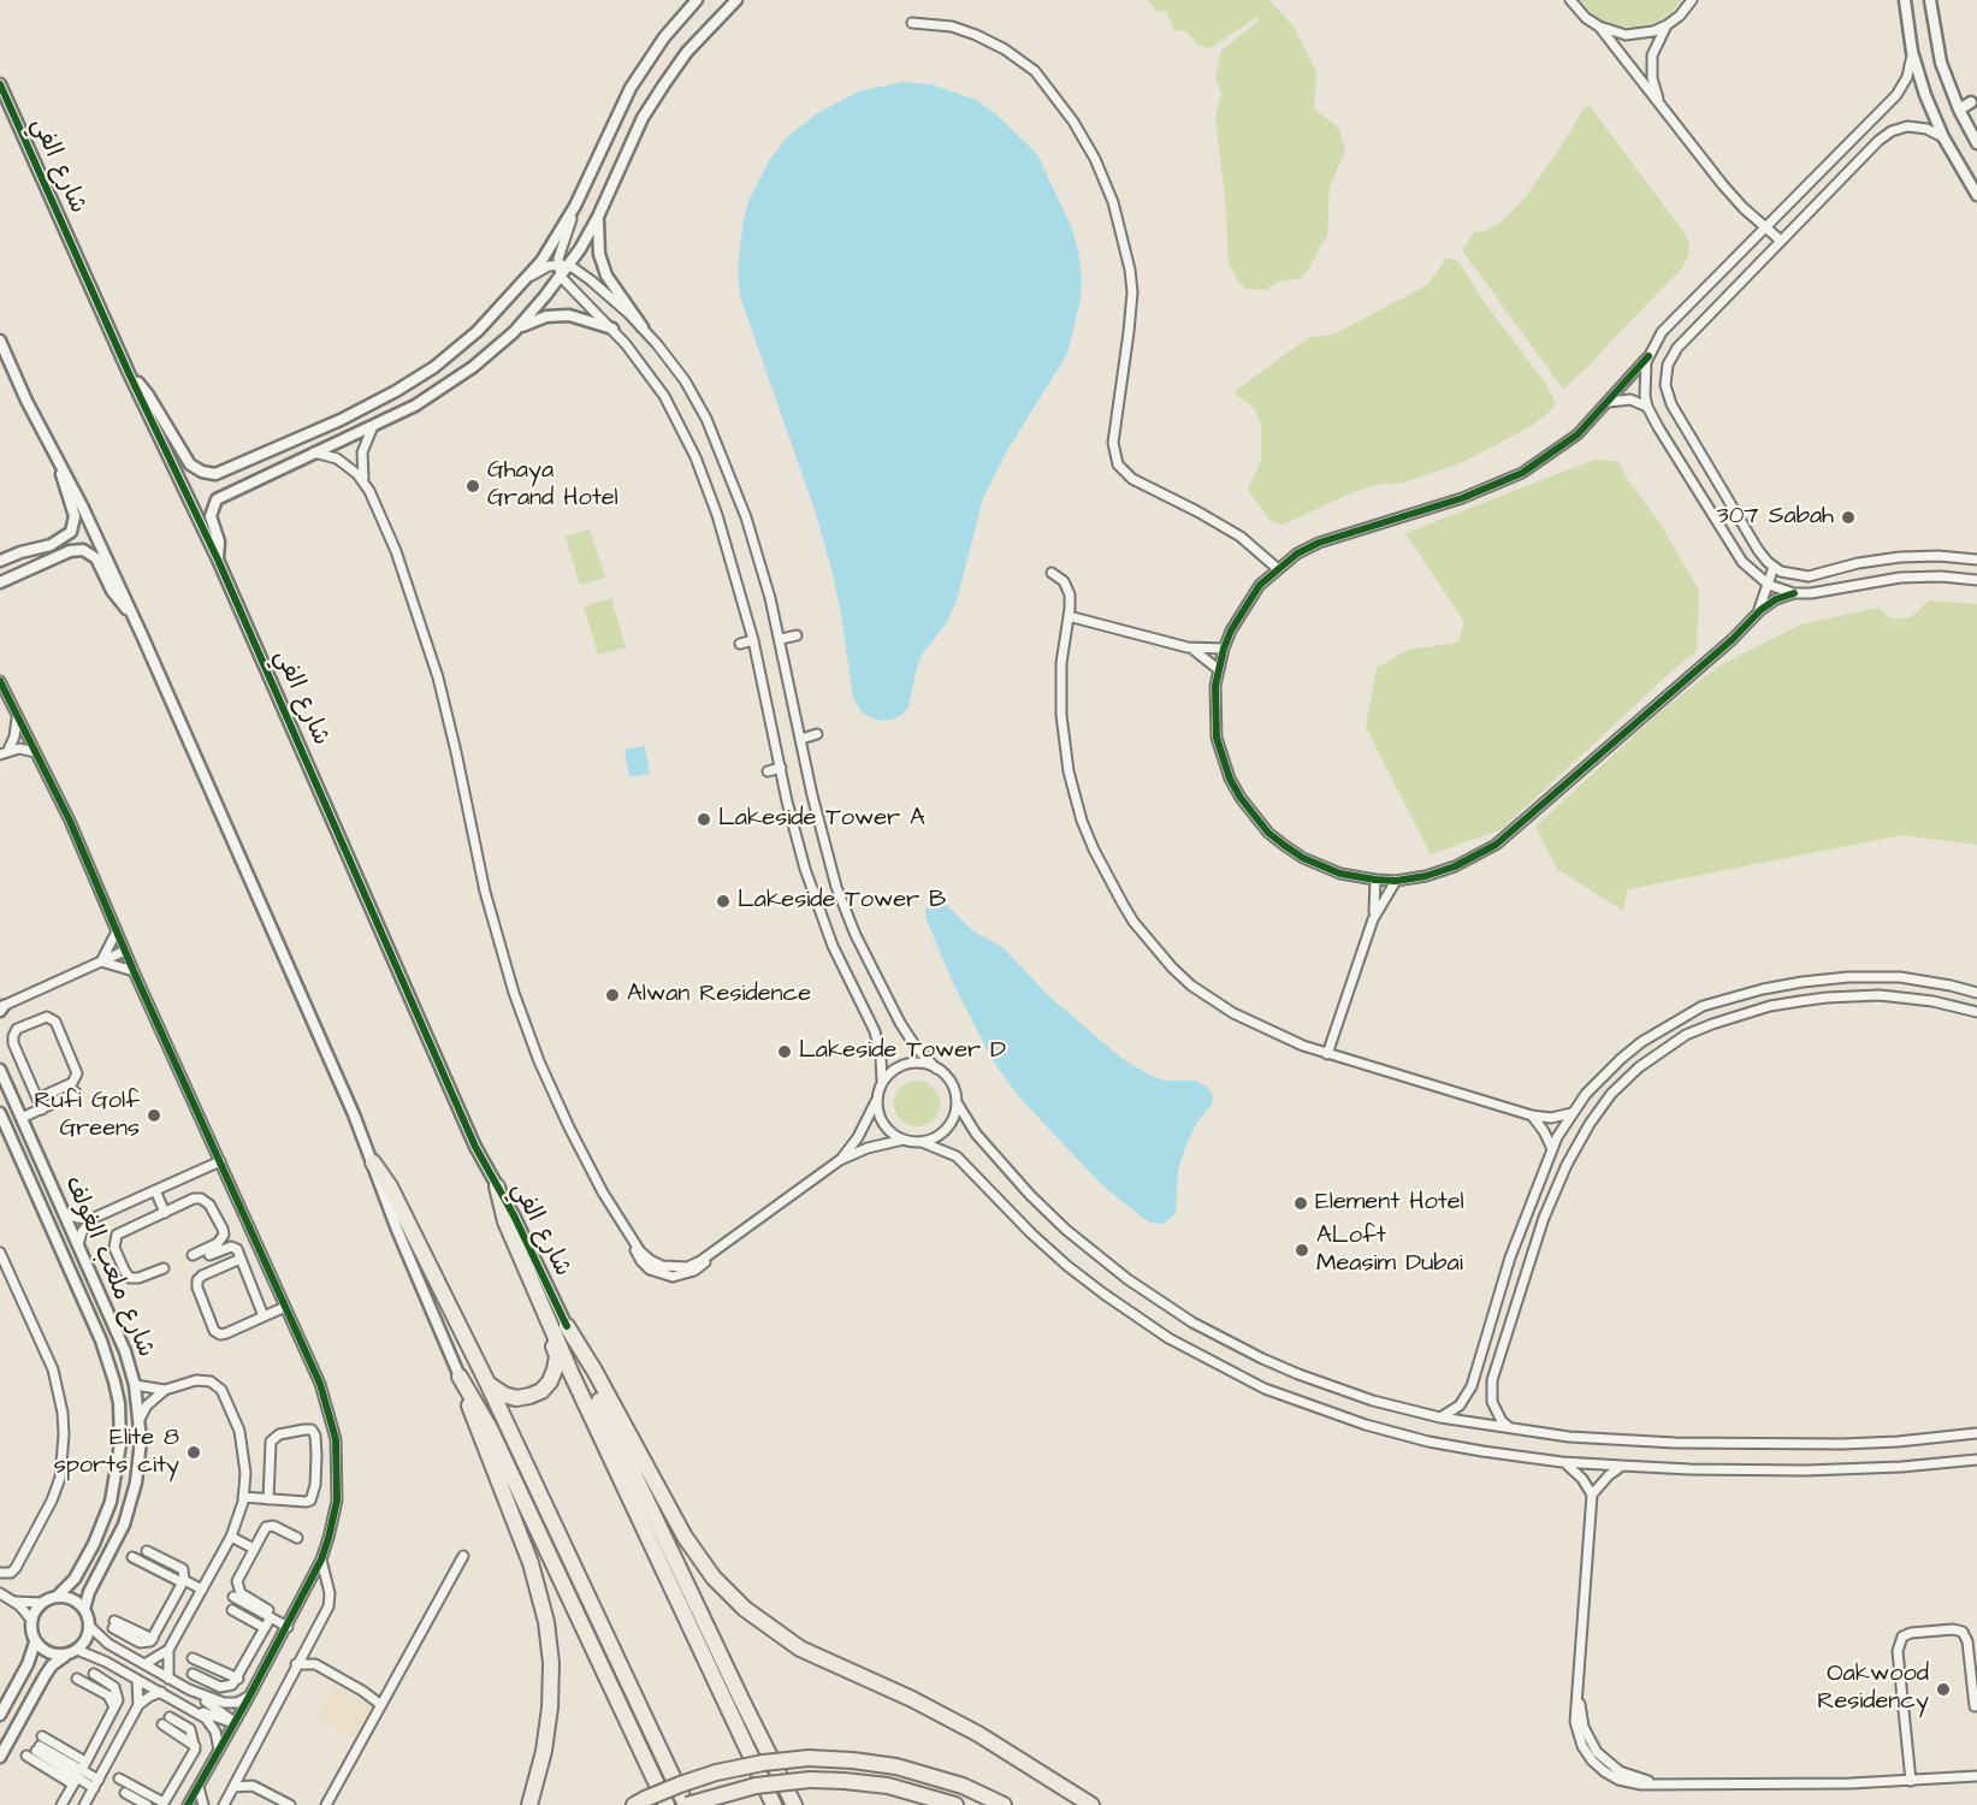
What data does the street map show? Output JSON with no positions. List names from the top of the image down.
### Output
{
  "streets": {
    "street": ["شارع الفي", "شارع ملعب الغولف"]
  },
  "places": [
    "Ghaya Grand Hotel",
    "307 Sabah",
    "Lakeside Tower A",
    "Lakeside Tower B",
    "Alwan Residence",
    "Lakeside Tower D",
    "Rufi Golf Greens",
    "Element Hotel",
    "ALoft Measim Dubai",
    "Elite 8 sports city",
    "Oakwood Residency"
  ]
}
